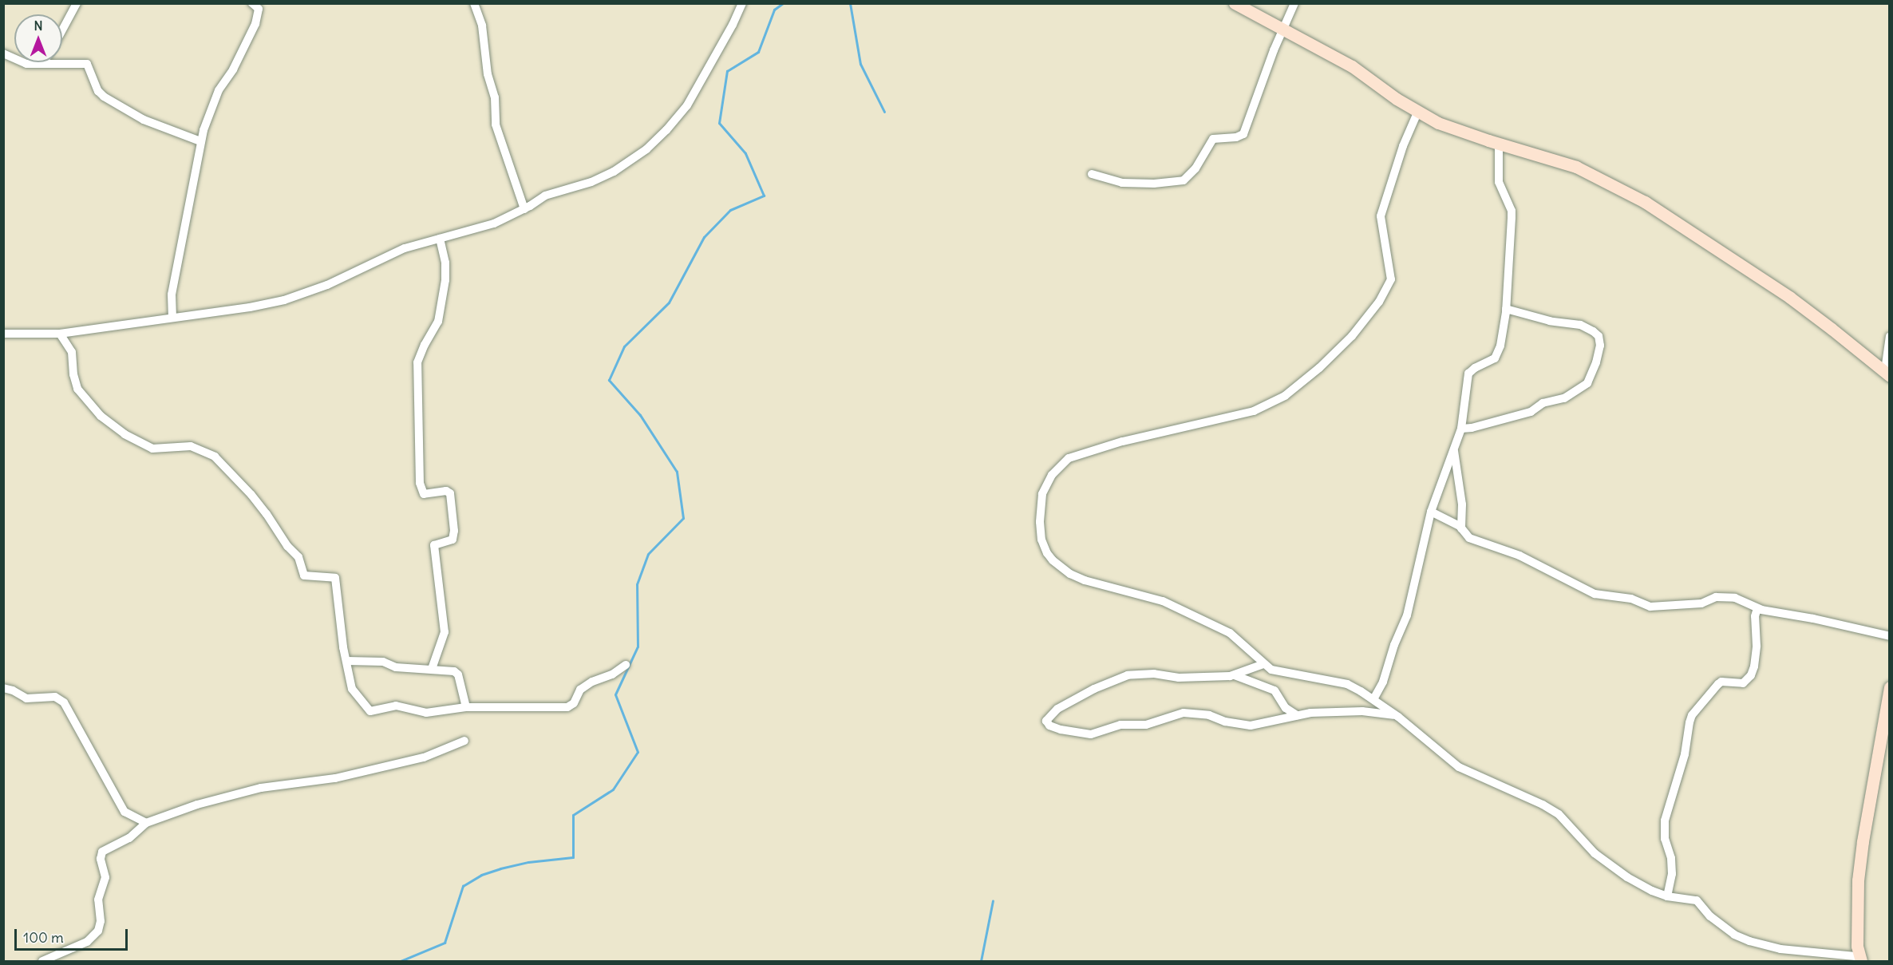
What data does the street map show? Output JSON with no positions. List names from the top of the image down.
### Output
{
  "scale_bar": "100 m",
  "north": "top"
}
